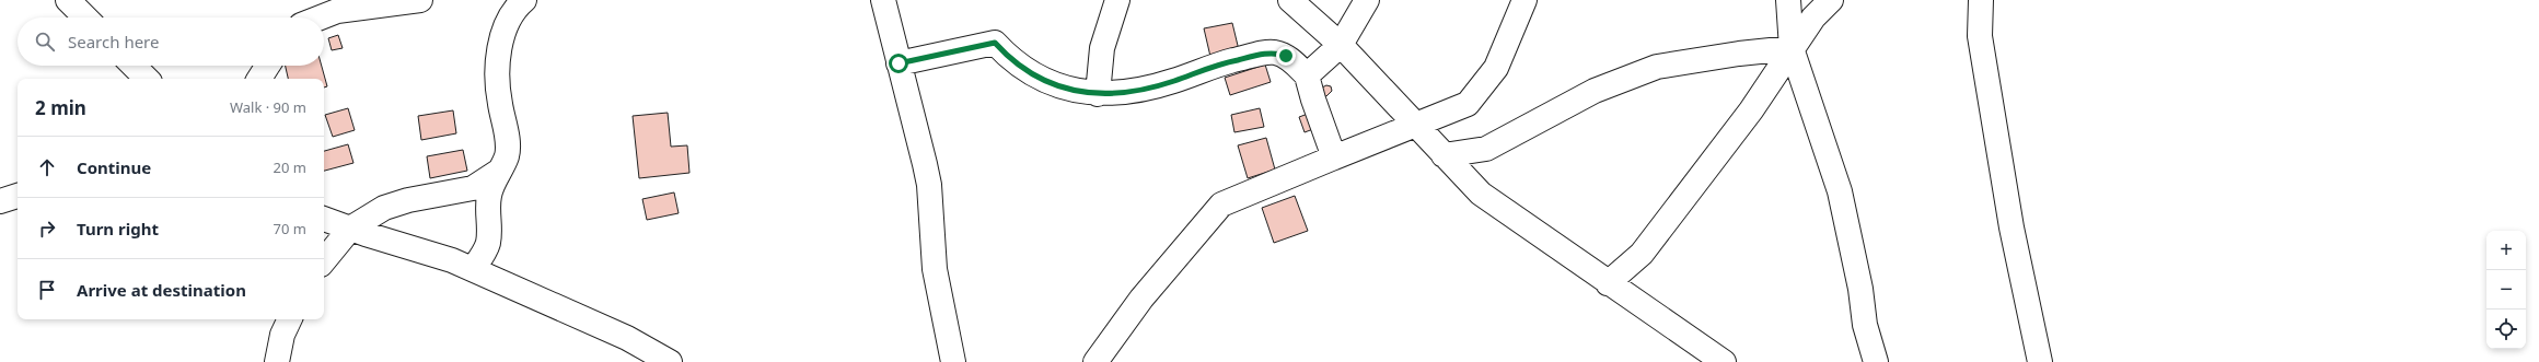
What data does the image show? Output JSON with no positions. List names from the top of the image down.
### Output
{
  "page": {
    "search": "Search here",
    "heading": ["2 min", "Walk · 90 m"],
    "list": [
      ["Continue", "20 m"],
      ["Turn right", "70 m"],
      "Arrive at destination"
    ],
    "map_buttons": ["+", "−"]
  }
}
